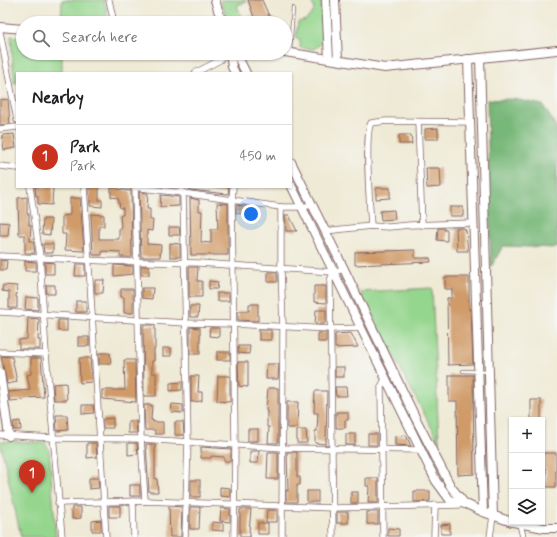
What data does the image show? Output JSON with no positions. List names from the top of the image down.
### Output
{
  "page": {
    "search": "Search here",
    "heading": "Nearby",
    "list": [
      {
        "mark": "1",
        "name": "Park",
        "note": "Park",
        "value": "450 m"
      }
    ],
    "map_buttons": ["+", "−"],
    "pins": "1"
  }
}
